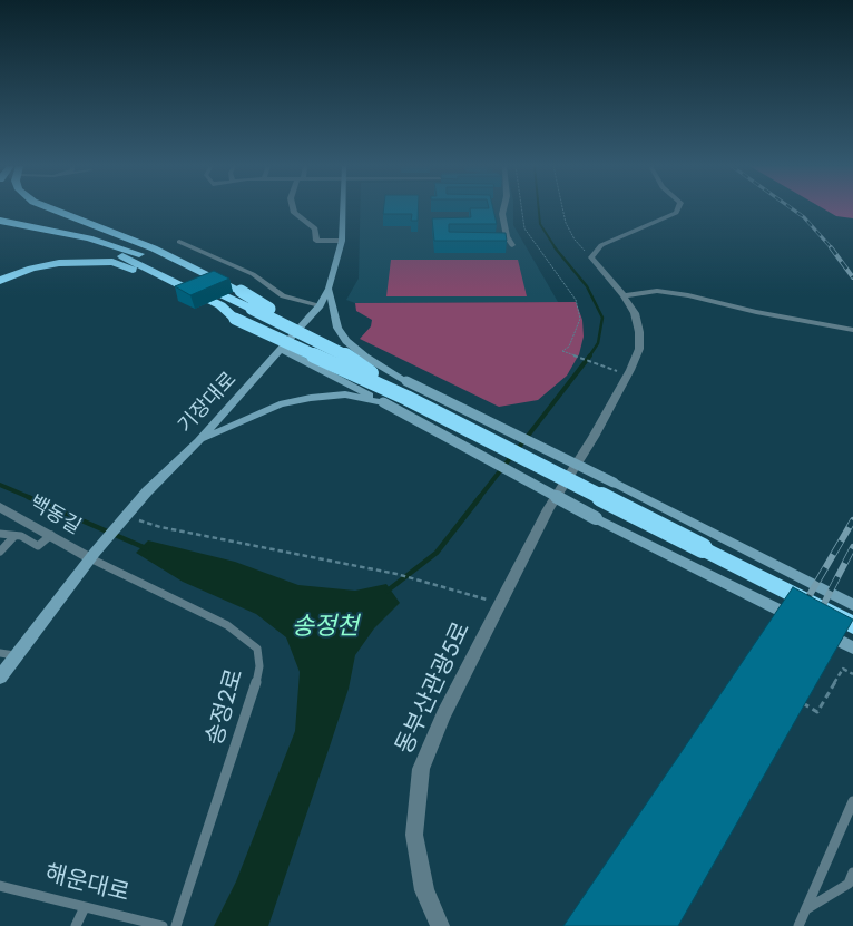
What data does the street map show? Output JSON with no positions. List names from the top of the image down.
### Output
{
  "streets": {
    "main road": ["기장대로"],
    "street": ["백동길", "동부산관광5로"],
    "lane": ["송정2로", "해운대로"]
  },
  "crossings": [
    ["기장대로", "백동길"],
    ["기장대로", "송정2로"],
    ["백동길", "송정2로"]
  ],
  "water": ["송정천"]
}
